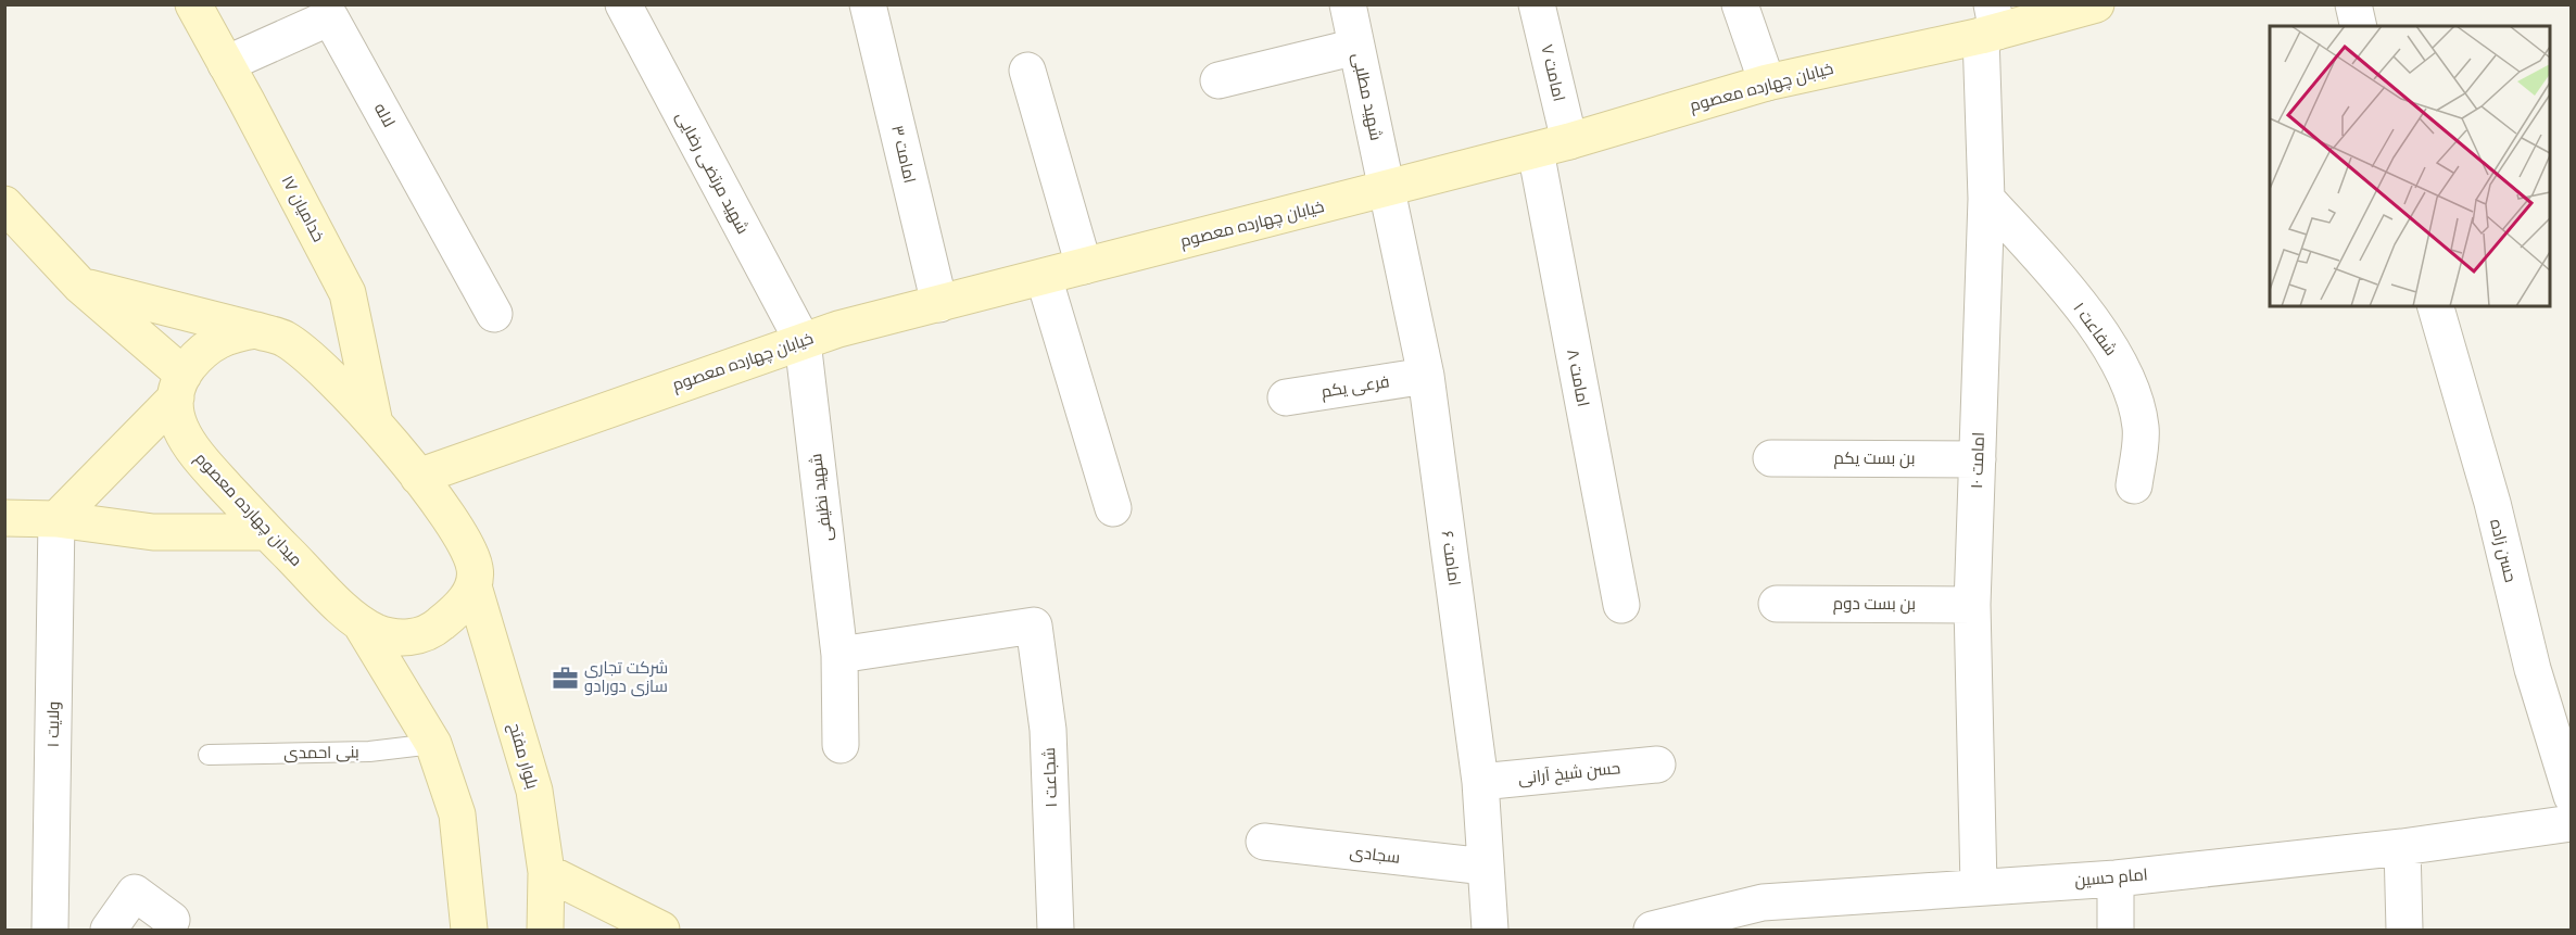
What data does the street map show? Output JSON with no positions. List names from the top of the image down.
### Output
{
  "streets": {
    "street": [
      "امامت ۷",
      "خیابان چهارده معصوم",
      "شهید مطلبی",
      "لاله",
      "امامت ۳",
      "شهید مرتضی رضایی",
      "خدامیان ۱۷",
      "شفاعت ۱",
      "امامت ۸",
      "فرعی یکم",
      "بن بست یکم",
      "امامت ۱۰",
      "شهید نظیفی",
      "میدان چهارده معصوم",
      "حسن زاده",
      "امامت ۶",
      "بن بست دوم",
      "ولایت ۱",
      "بلوار مفتح",
      "حسن شیخ آرانی",
      "شجاعت ۱",
      "سجادی",
      "امام حسین"
    ],
    "lane": ["بنی احمدی"]
  },
  "crossings": [
    ["امامت ۷", "خیابان چهارده معصوم"],
    ["خیابان چهارده معصوم", "شهید مطلبی"],
    ["خیابان چهارده معصوم", "امامت ۳"],
    ["خیابان چهارده معصوم", "شهید مرتضی رضایی"],
    ["خیابان چهارده معصوم", "امامت ۸"],
    ["خیابان چهارده معصوم", "امامت ۱۰"],
    ["خیابان چهارده معصوم", "شهید نظیفی"],
    ["خیابان چهارده معصوم", "امامت ۶"],
    ["شهید مطلبی", "امامت ۶"],
    ["لاله", "خدامیان ۱۷"],
    ["شهید مرتضی رضایی", "شهید نظیفی"],
    ["شفاعت ۱", "امامت ۱۰"],
    ["فرعی یکم", "امامت ۶"],
    ["بن بست یکم", "امامت ۱۰"],
    ["امامت ۱۰", "بن بست دوم"],
    ["امامت ۱۰", "امام حسین"],
    ["شهید نظیفی", "شجاعت ۱"],
    ["میدان چهارده معصوم", "بلوار مفتح"],
    ["امامت ۶", "حسن شیخ آرانی"],
    ["امامت ۶", "سجادی"]
  ],
  "places": {
    "office": ["شرکت تجاری سازی دورادو"]
  }
}
